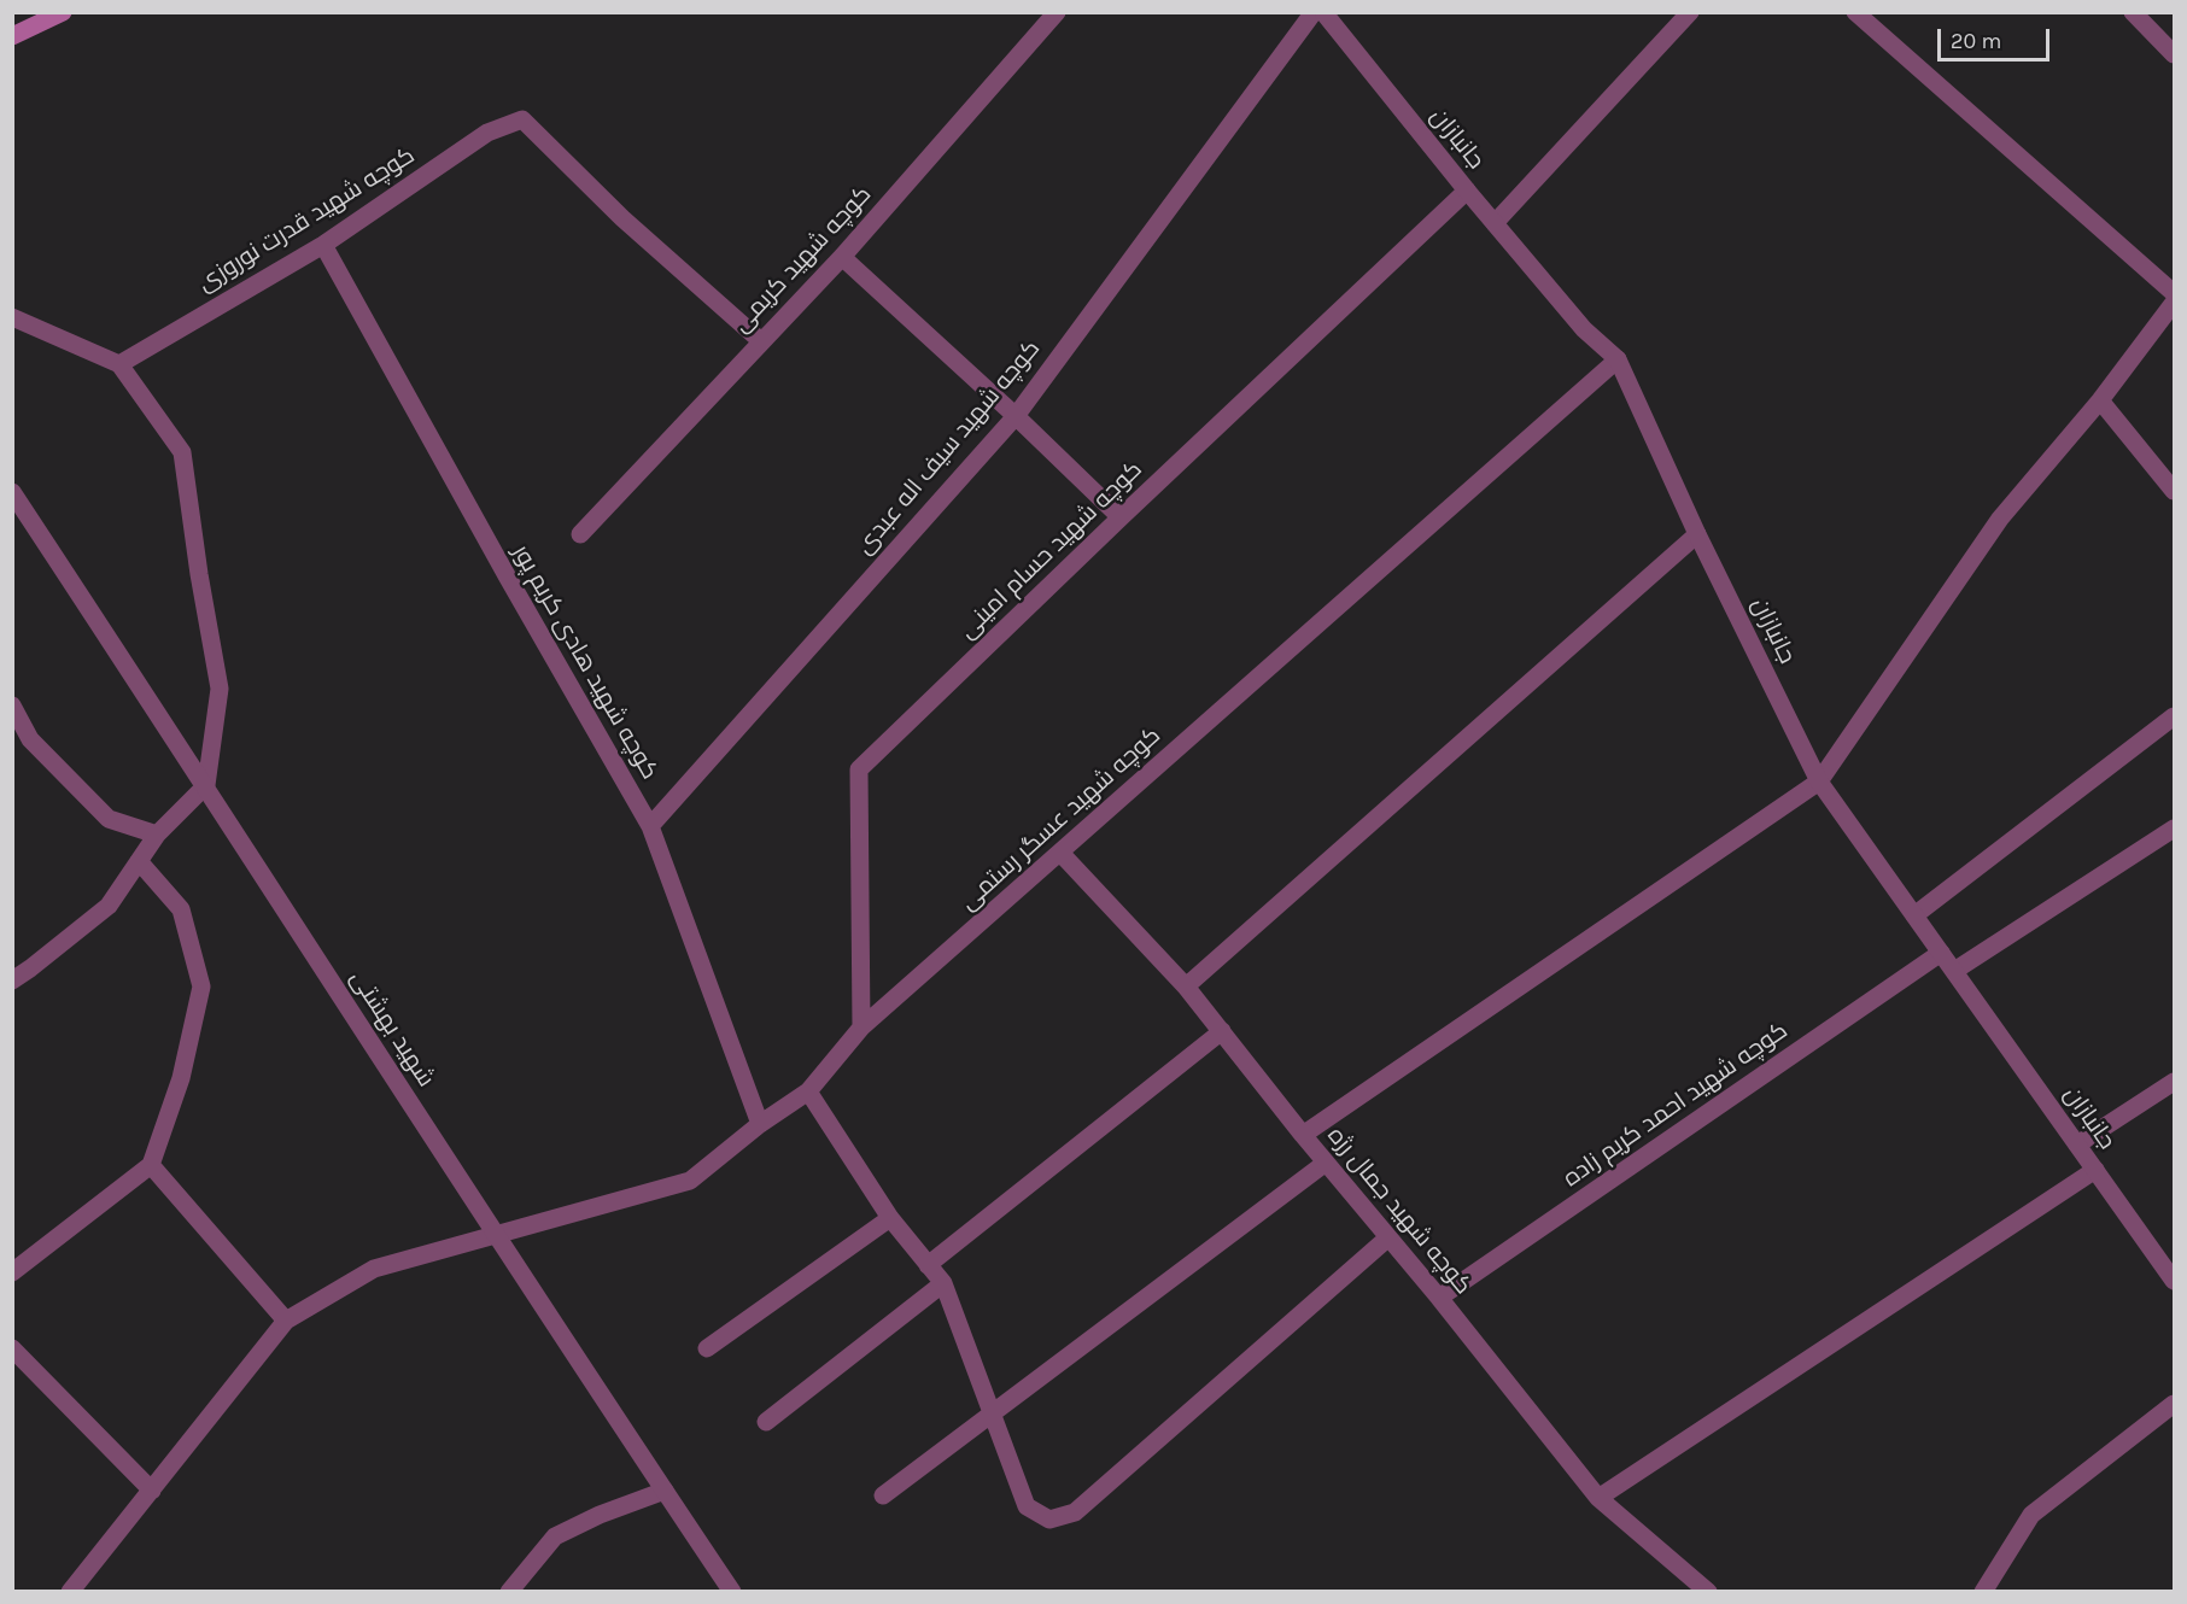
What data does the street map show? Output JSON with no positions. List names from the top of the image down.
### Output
{
  "streets": {
    "street": [
      "جانبازان",
      "کوچه شهید قدرت نوروزی",
      "کوچه شهید کریمی",
      "کوچه شهید سیف اله عبدی",
      "کوچه شهید حسام امینی",
      "کوچه شهید هادی کریم پور",
      "کوچه شهید عسگر رستمی",
      "شهید بهشتی",
      "کوچه شهید احمد کریم زاده",
      "کوچه شهید جمال رژه"
    ]
  },
  "crossings": [
    ["جانبازان", "کوچه شهید حسام امینی"],
    ["جانبازان", "کوچه شهید عسگر رستمی"],
    ["جانبازان", "کوچه شهید احمد کریم زاده"],
    ["کوچه شهید قدرت نوروزی", "کوچه شهید کریمی"],
    ["کوچه شهید قدرت نوروزی", "کوچه شهید هادی کریم پور"],
    ["کوچه شهید سیف اله عبدی", "کوچه شهید هادی کریم پور"],
    ["کوچه شهید حسام امینی", "کوچه شهید عسگر رستمی"],
    ["کوچه شهید هادی کریم پور", "کوچه شهید عسگر رستمی"],
    ["کوچه شهید عسگر رستمی", "شهید بهشتی"],
    ["کوچه شهید عسگر رستمی", "کوچه شهید جمال رژه"],
    ["کوچه شهید احمد کریم زاده", "کوچه شهید جمال رژه"]
  ],
  "scale_bar": "20 m"
}
